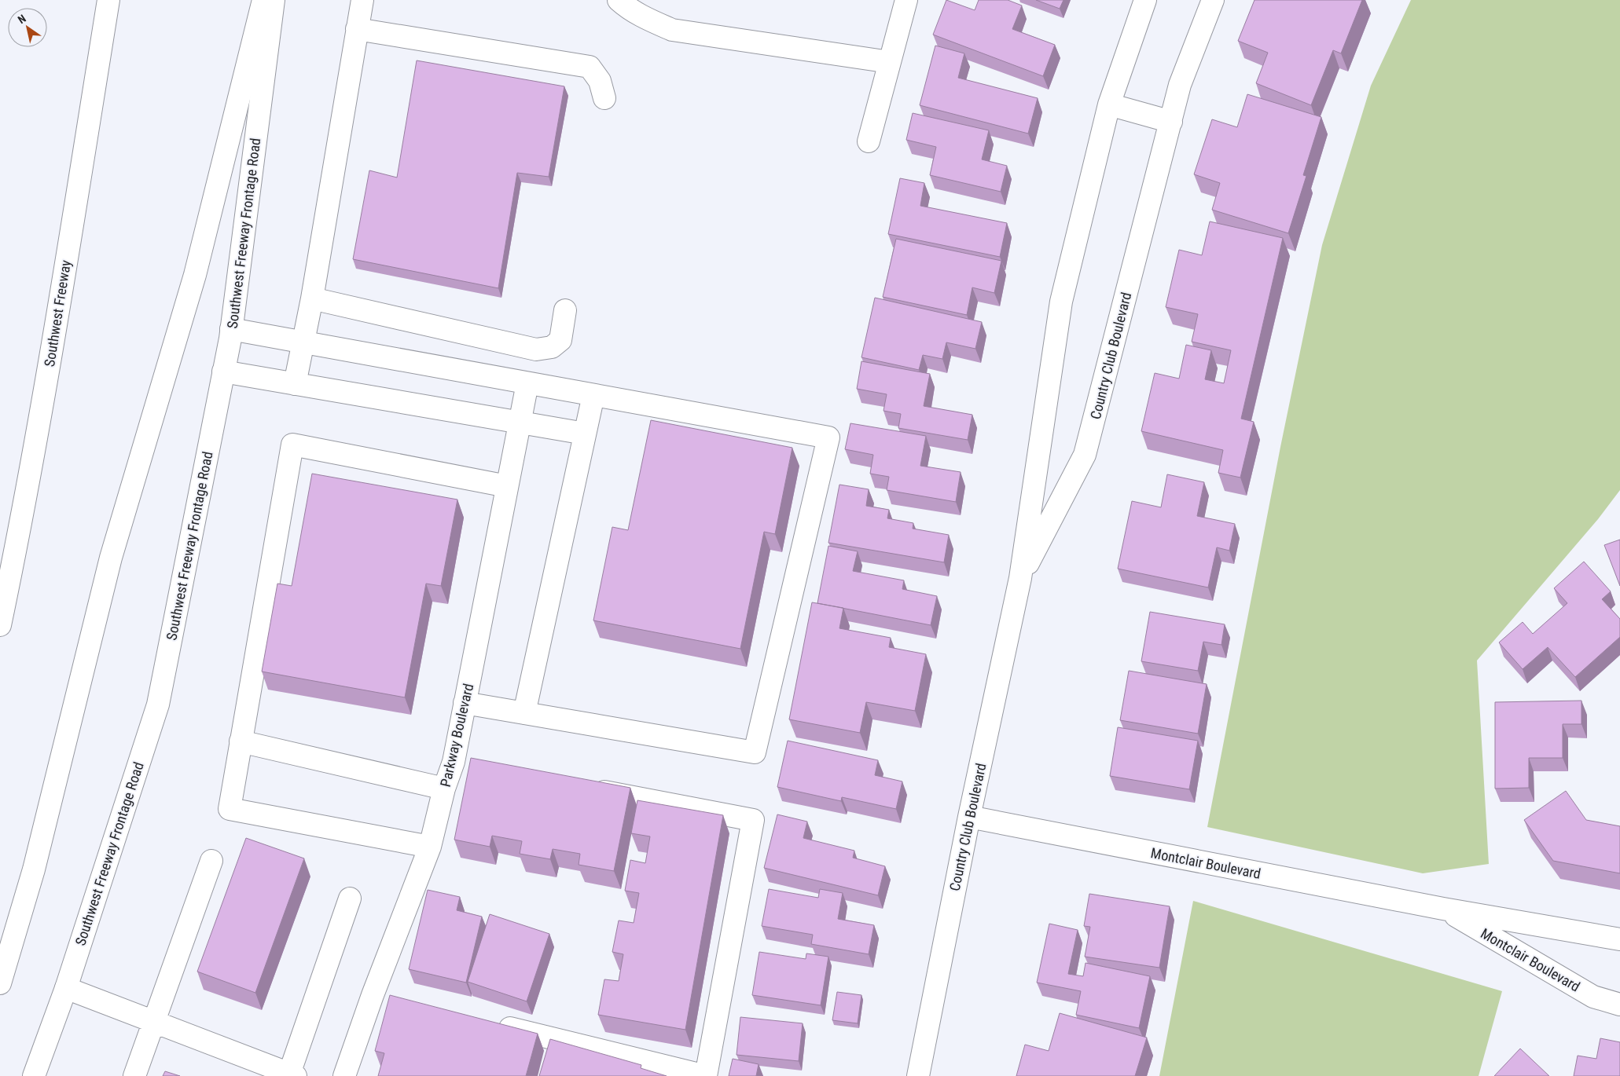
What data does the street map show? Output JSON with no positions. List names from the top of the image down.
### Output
{
  "streets": {
    "main road": [
      "Southwest Freeway Frontage Road",
      "Southwest Freeway",
      "Country Club Boulevard",
      "Parkway Boulevard",
      "Montclair Boulevard"
    ]
  },
  "crossings": [
    ["Country Club Boulevard", "Montclair Boulevard"]
  ],
  "north": "top left"
}
